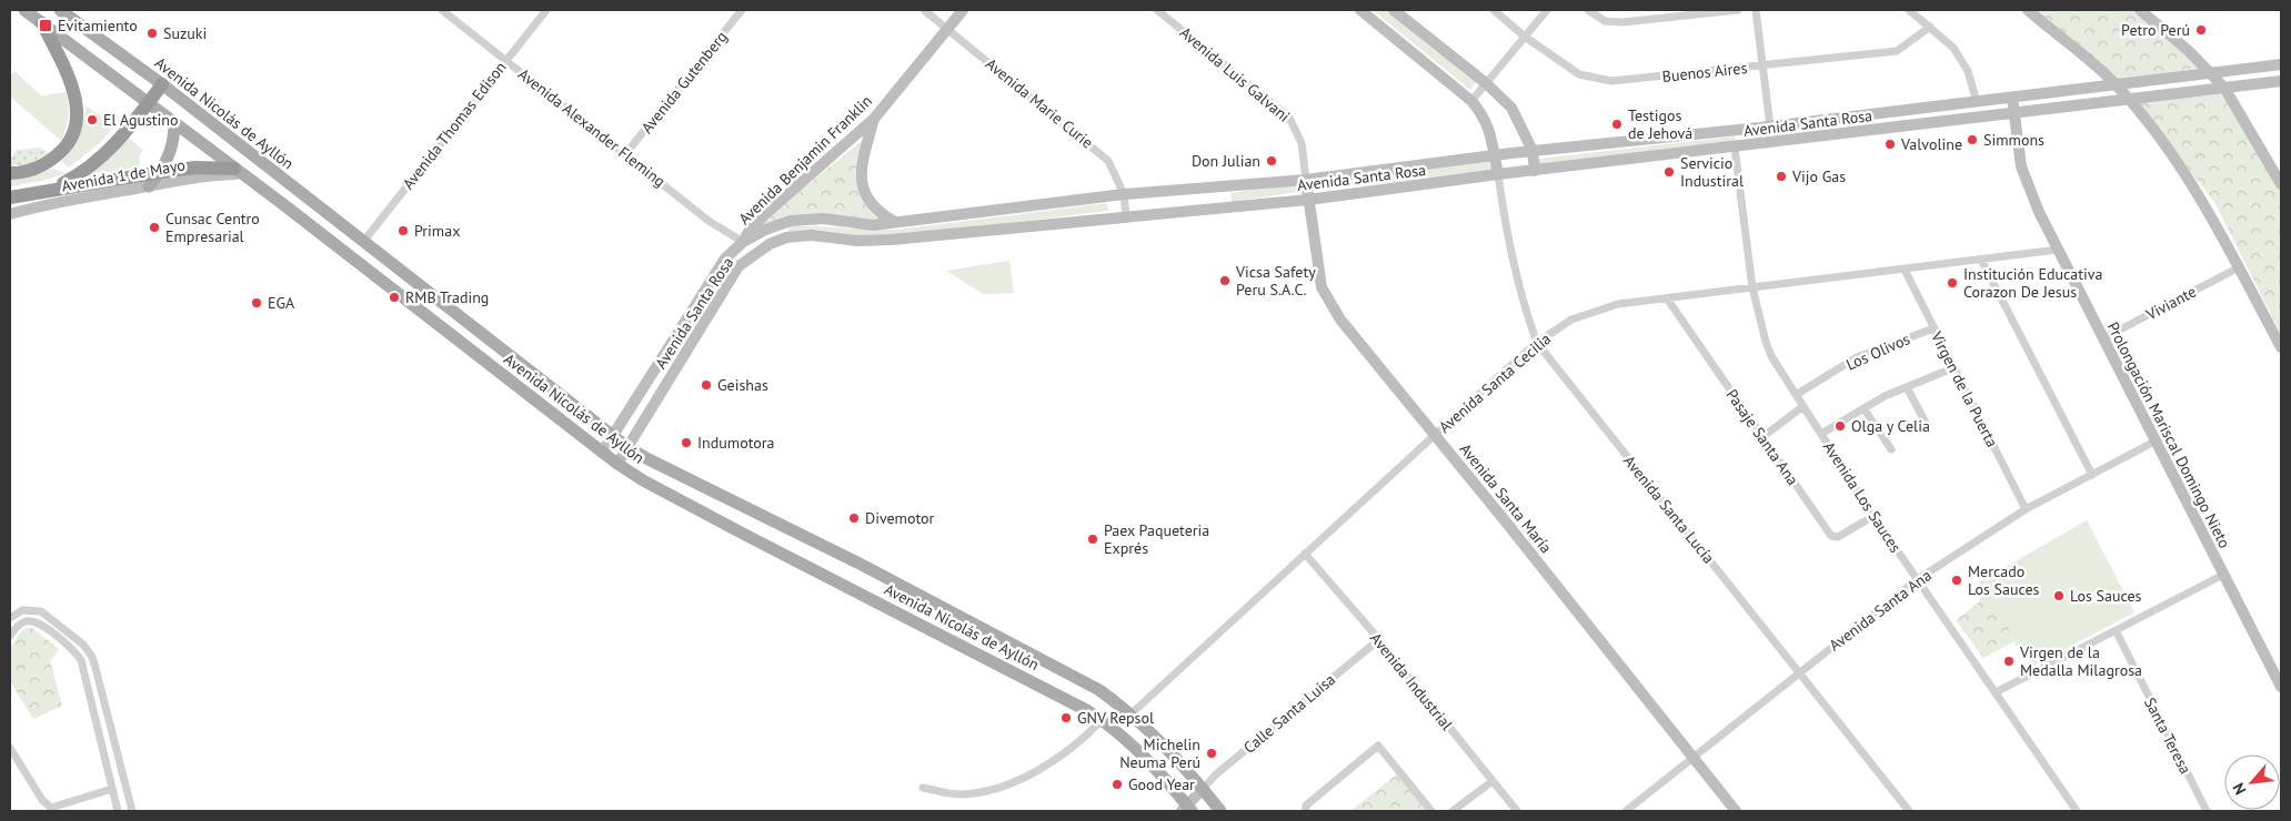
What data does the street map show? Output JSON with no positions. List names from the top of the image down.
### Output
{
  "streets": {
    "main road": [
      "Avenida Nicolás de Ayllón",
      "Avenida Santa Rosa",
      "Avenida Benjamin Franklin",
      "Avenida 1 de Mayo",
      "Prolongación Mariscal Domingo Nieto",
      "Avenida Santa María"
    ],
    "street": [
      "Buenos Aires",
      "Avenida Luis Galvani",
      "Avenida Gutenberg",
      "Avenida Marie Curie",
      "Avenida Thomas Edison",
      "Avenida Alexander Fleming",
      "Viviante",
      "Los Olivos",
      "Avenida Santa Cecilia",
      "Virgen de la Puerta",
      "Pasaje Santa Ana",
      "Avenida Los Sauces",
      "Avenida Santa Lucía",
      "Avenida Santa Ana",
      "Avenida Industrial",
      "Calle Santa Luisa",
      "Santa Teresa"
    ]
  },
  "crossings": [
    ["Avenida Luis Galvani", "Avenida Santa Rosa"],
    ["Avenida Luis Galvani", "Avenida Santa María"],
    ["Avenida Gutenberg", "Avenida Alexander Fleming"],
    ["Avenida Marie Curie", "Avenida Santa Rosa"],
    ["Avenida Marie Curie", "Avenida Benjamin Franklin"],
    ["Avenida Nicolás de Ayllón", "Avenida Santa Rosa"],
    ["Avenida Nicolás de Ayllón", "Avenida Thomas Edison"],
    ["Avenida Nicolás de Ayllón", "Avenida 1 de Mayo"],
    ["Avenida Nicolás de Ayllón", "Avenida Santa Cecilia"],
    ["Avenida Nicolás de Ayllón", "Calle Santa Luisa"],
    ["Avenida Santa Rosa", "Avenida Alexander Fleming"],
    ["Avenida Santa Rosa", "Avenida Benjamin Franklin"],
    ["Avenida Santa Rosa", "Prolongación Mariscal Domingo Nieto"],
    ["Avenida Santa Rosa", "Avenida Los Sauces"],
    ["Avenida Santa Rosa", "Avenida Santa María"],
    ["Avenida Santa Rosa", "Avenida Santa Lucía"],
    ["Avenida Thomas Edison", "Avenida Alexander Fleming"],
    ["Avenida Alexander Fleming", "Avenida Benjamin Franklin"],
    ["Viviante", "Prolongación Mariscal Domingo Nieto"],
    ["Los Olivos", "Virgen de la Puerta"],
    ["Los Olivos", "Avenida Los Sauces"],
    ["Avenida Santa Cecilia", "Virgen de la Puerta"],
    ["Avenida Santa Cecilia", "Prolongación Mariscal Domingo Nieto"],
    ["Avenida Santa Cecilia", "Pasaje Santa Ana"],
    ["Avenida Santa Cecilia", "Avenida Los Sauces"],
    ["Avenida Santa Cecilia", "Avenida Santa María"],
    ["Avenida Santa Cecilia", "Avenida Santa Lucía"],
    ["Avenida Santa Cecilia", "Avenida Industrial"],
    ["Virgen de la Puerta", "Avenida Santa Ana"],
    ["Prolongación Mariscal Domingo Nieto", "Avenida Santa Ana"],
    ["Pasaje Santa Ana", "Avenida Los Sauces"],
    ["Avenida Los Sauces", "Avenida Santa Ana"],
    ["Avenida Santa María", "Avenida Santa Ana"],
    ["Avenida Santa Lucía", "Avenida Santa Ana"],
    ["Avenida Industrial", "Calle Santa Luisa"]
  ],
  "places": {
    "transit": ["Evitamiento"],
    "other": [
      "Petro Perú",
      "Suzuki",
      "El Agustino",
      "Testigos de Jehová",
      "Simmons",
      "Valvoline",
      "Don Julian",
      "Servicio Industiral",
      "Vijo Gas",
      "Cunsac Centro Empresarial",
      "Primax",
      "Vicsa Safety Peru S.A.C.",
      "Institución Educativa Corazon De Jesus",
      "RMB Trading",
      "EGA",
      "Geishas",
      "Olga y Celia",
      "Indumotora",
      "Divemotor",
      "Paex Paqueteria Exprés",
      "Mercado Los Sauces",
      "Los Sauces",
      "Virgen de la Medalla Milagrosa",
      "GNV Repsol",
      "Michelin Neuma Perú",
      "Good Year"
    ]
  },
  "north": "bottom left"
}
